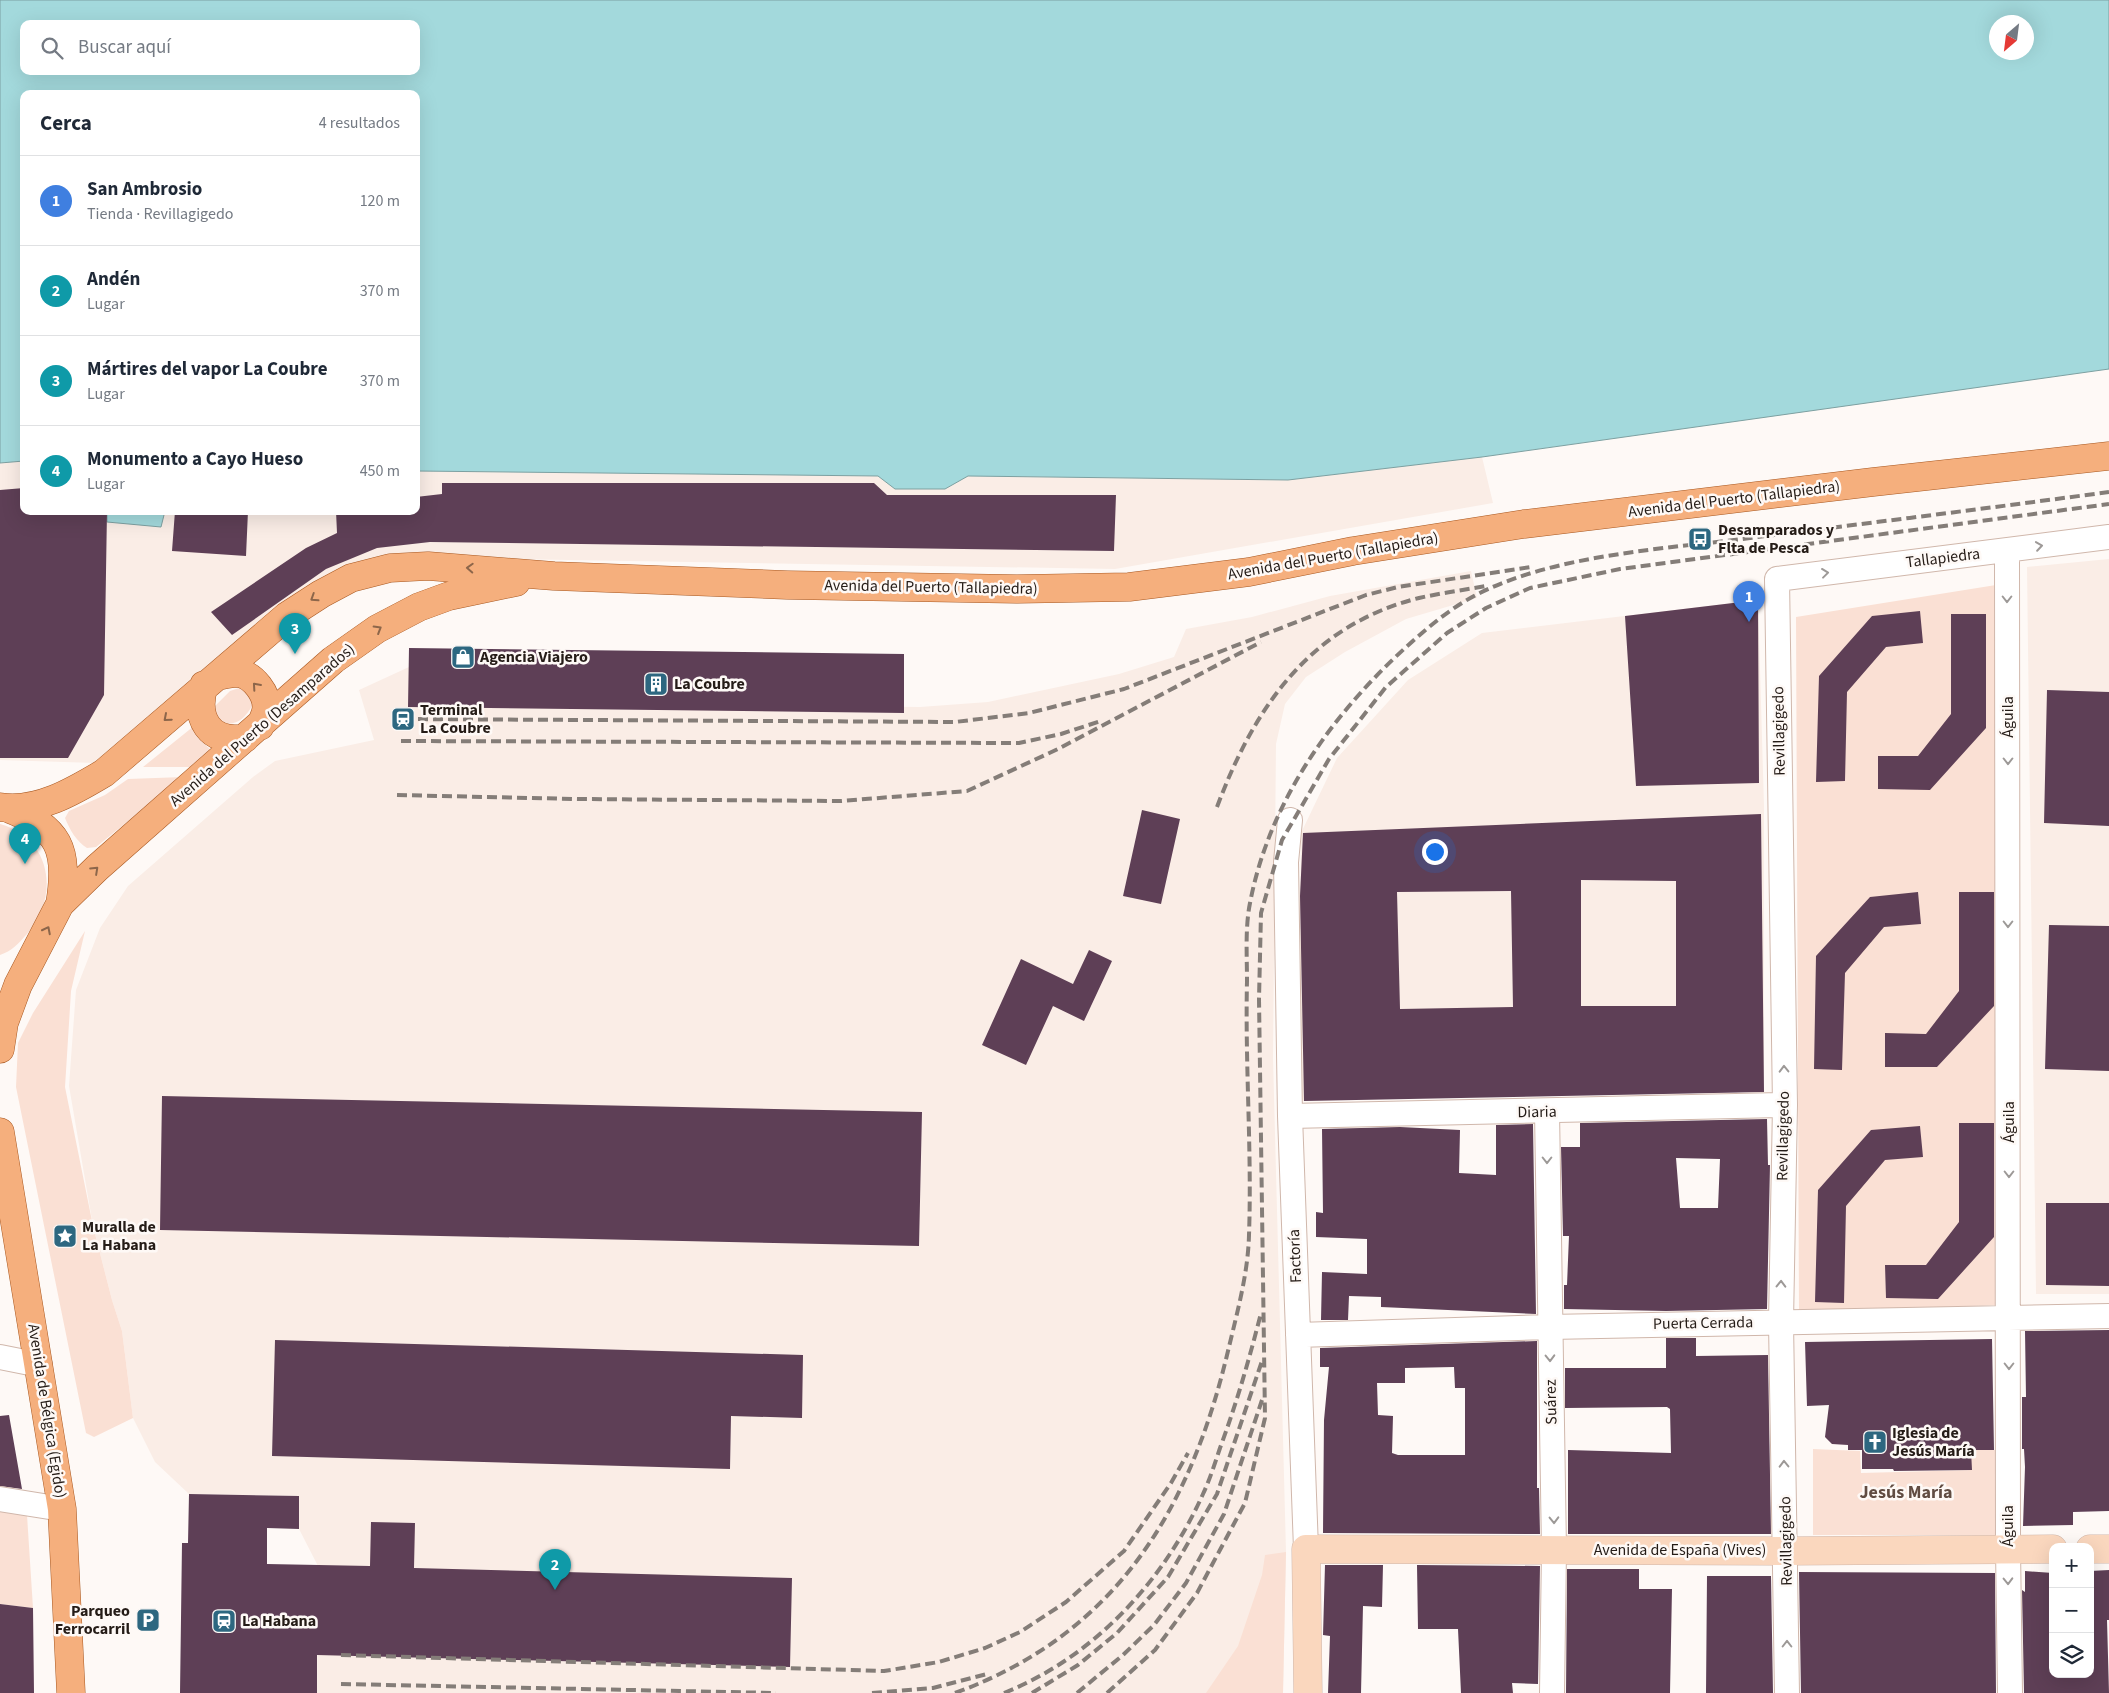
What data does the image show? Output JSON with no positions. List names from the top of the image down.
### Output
{
  "streets": {
    "main road": ["Avenida del Puerto (Tallapiedra)", "Avenida del Puerto (Desamparados)", "Avenida de Bélgica (Egido)"],
    "street": [
      "Tallapiedra",
      "Águila",
      "Revillagigedo",
      "Diaria",
      "Factoría",
      "Puerta Cerrada",
      "Suárez",
      "Avenida de España (Vives)"
    ]
  },
  "crossings": [
    ["Avenida del Puerto (Tallapiedra)", "Avenida del Puerto (Desamparados)"],
    ["Tallapiedra", "Águila"],
    ["Tallapiedra", "Revillagigedo"],
    ["Águila", "Puerta Cerrada"],
    ["Águila", "Avenida de España (Vives)"],
    ["Revillagigedo", "Diaria"],
    ["Revillagigedo", "Puerta Cerrada"],
    ["Revillagigedo", "Avenida de España (Vives)"],
    ["Diaria", "Factoría"],
    ["Diaria", "Suárez"],
    ["Factoría", "Puerta Cerrada"],
    ["Factoría", "Avenida de España (Vives)"],
    ["Puerta Cerrada", "Suárez"],
    ["Suárez", "Avenida de España (Vives)"]
  ],
  "one_way": [
    "Tallapiedra",
    "Águila",
    "Revillagigedo",
    "Suárez"
  ],
  "districts": ["Jesús María"],
  "places": {
    "bus stop": ["Desamparados y Flta de Pesca"],
    "shop": ["Agencia Viajero"],
    "building": ["La Coubre"],
    "station": ["Terminal La Coubre", "La Habana"],
    "place": ["Muralla de La Habana"],
    "church": ["Iglesia de Jesús María"],
    "parking": ["Parqueo Ferrocarril"]
  },
  "north": "bottom left",
  "page": {
    "search": "Buscar aquí",
    "heading": ["Cerca", "4 resultados"],
    "list": [
      {
        "mark": "1",
        "name": "San Ambrosio",
        "note": "Tienda · Revillagigedo",
        "value": "120 m"
      },
      {
        "mark": "2",
        "name": "Andén",
        "note": "Lugar",
        "value": "370 m"
      },
      {
        "mark": "3",
        "name": "Mártires del vapor La Coubre",
        "note": "Lugar",
        "value": "370 m"
      },
      {
        "mark": "4",
        "name": "Monumento a Cayo Hueso",
        "note": "Lugar",
        "value": "450 m"
      }
    ],
    "pins": [
      "1",
      "3",
      "4",
      "2"
    ],
    "map_buttons": ["+", "−"]
  }
}
